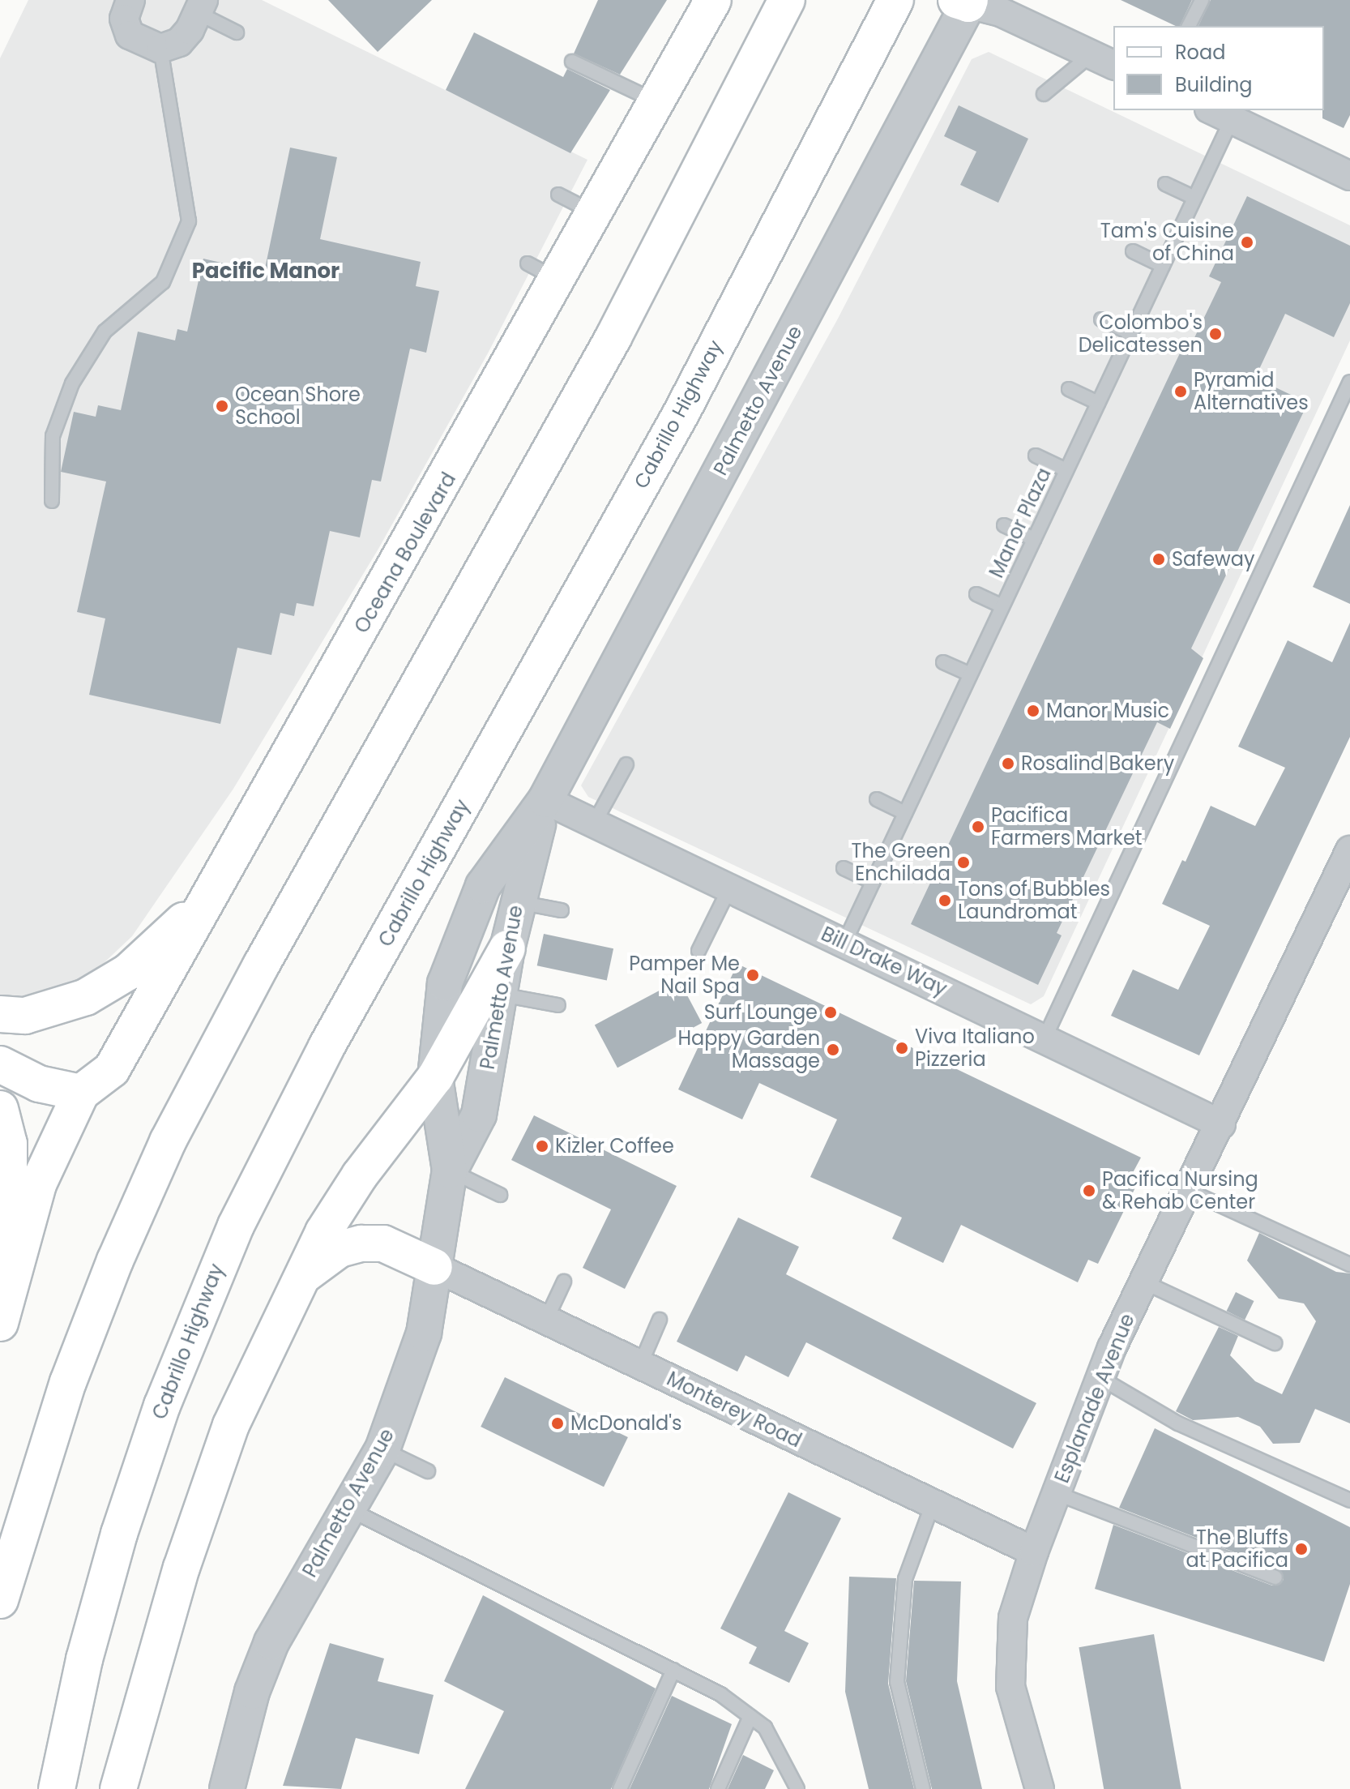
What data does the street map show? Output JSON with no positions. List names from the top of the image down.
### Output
{
  "streets": {
    "main road": ["Cabrillo Highway", "Oceana Boulevard"],
    "street": [
      "Palmetto Avenue",
      "Bill Drake Way",
      "Esplanade Avenue",
      "Monterey Road"
    ],
    "lane": ["Manor Plaza"]
  },
  "crossings": [
    ["Palmetto Avenue", "Bill Drake Way"],
    ["Palmetto Avenue", "Monterey Road"],
    ["Manor Plaza", "Bill Drake Way"],
    ["Bill Drake Way", "Esplanade Avenue"],
    ["Esplanade Avenue", "Monterey Road"]
  ],
  "districts": ["Pacific Manor"],
  "places": [
    "Tam's Cuisine of China",
    "Colombo's Delicatessen",
    "Pyramid Alternatives",
    "Ocean Shore School",
    "Safeway",
    "Manor Music",
    "Rosalind Bakery",
    "Pacifica Farmers Market",
    "The Green Enchilada",
    "Tons of Bubbles Laundromat",
    "Pamper Me Nail Spa",
    "Surf Lounge",
    "Viva Italiano Pizzeria",
    "Happy Garden Massage",
    "Kizler Coffee",
    "Pacifica Nursing & Rehab Center",
    "McDonald's",
    "The Bluffs at Pacifica"
  ],
  "legend": ["Road", "Building"]
}
